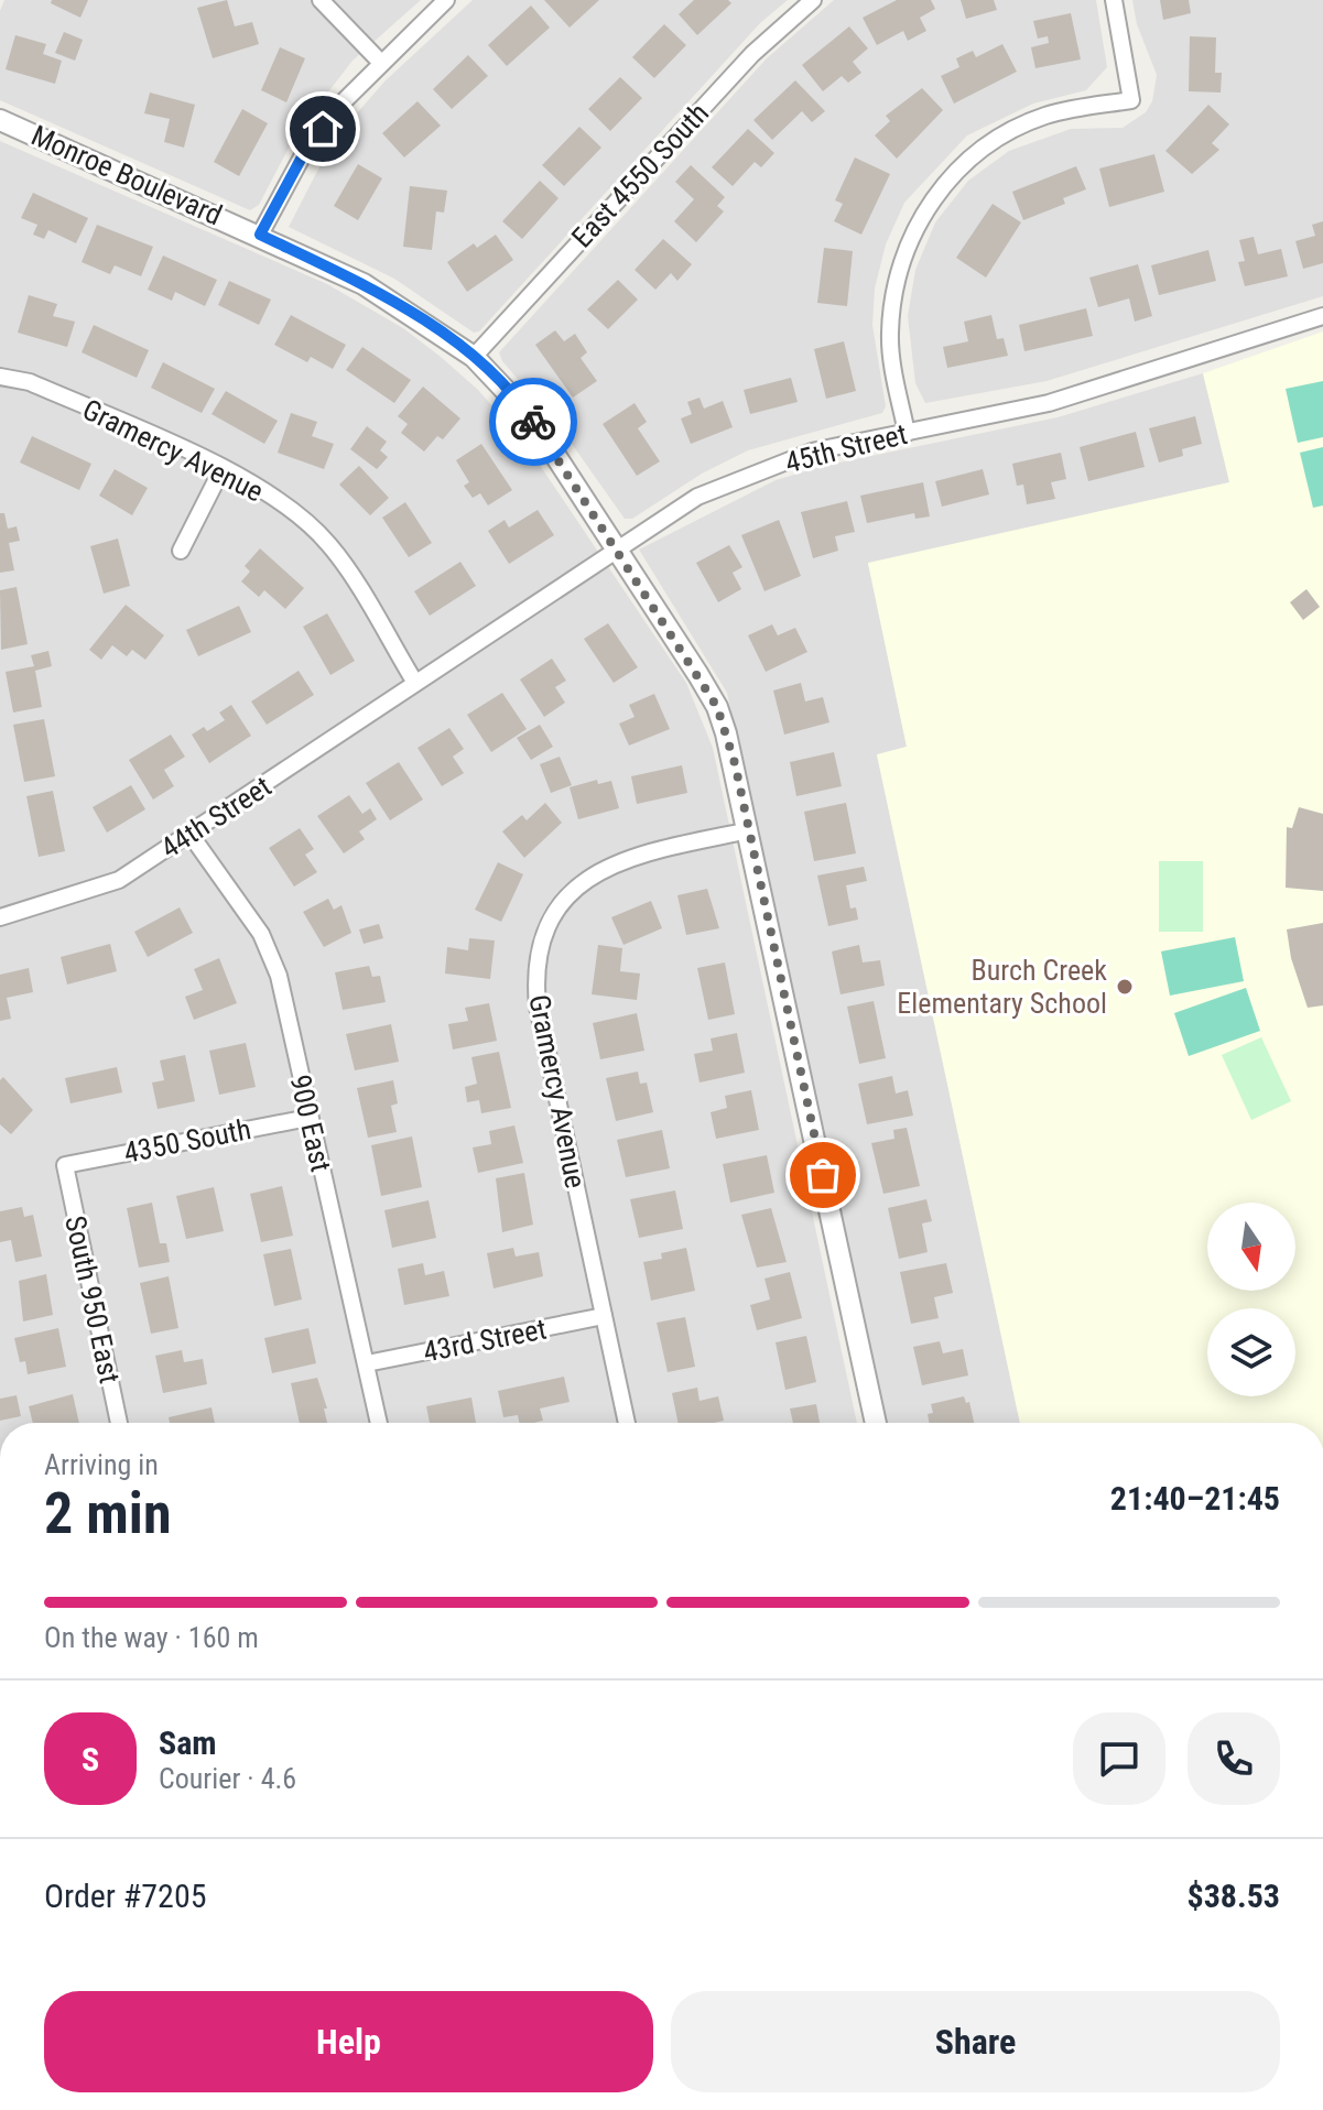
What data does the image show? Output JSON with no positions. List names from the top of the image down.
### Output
{
  "streets": {
    "street": [
      "Monroe Boulevard",
      "East 4550 South",
      "45th Street",
      "Gramercy Avenue",
      "44th Street",
      "900 East",
      "4350 South",
      "South 950 East",
      "43rd Street"
    ]
  },
  "crossings": [
    ["Monroe Boulevard", "East 4550 South"],
    ["Monroe Boulevard", "45th Street"],
    ["Monroe Boulevard", "Gramercy Avenue"],
    ["45th Street", "Gramercy Avenue"],
    ["45th Street", "44th Street"],
    ["Gramercy Avenue", "44th Street"],
    ["Gramercy Avenue", "43rd Street"],
    ["44th Street", "900 East"],
    ["900 East", "4350 South"],
    ["900 East", "43rd Street"],
    ["4350 South", "South 950 East"]
  ],
  "places": ["Burch Creek Elementary School"],
  "north": "bottom",
  "page": {
    "heading": ["2 min", "Arriving in", "21:40–21:45"],
    "panel": [
      "Sam",
      "Courier · 4.6",
      "Order #7205",
      "$38.53"
    ],
    "bar": "On the way · 160 m",
    "round": "S",
    "buttons": ["Help", "Share"]
  }
}
